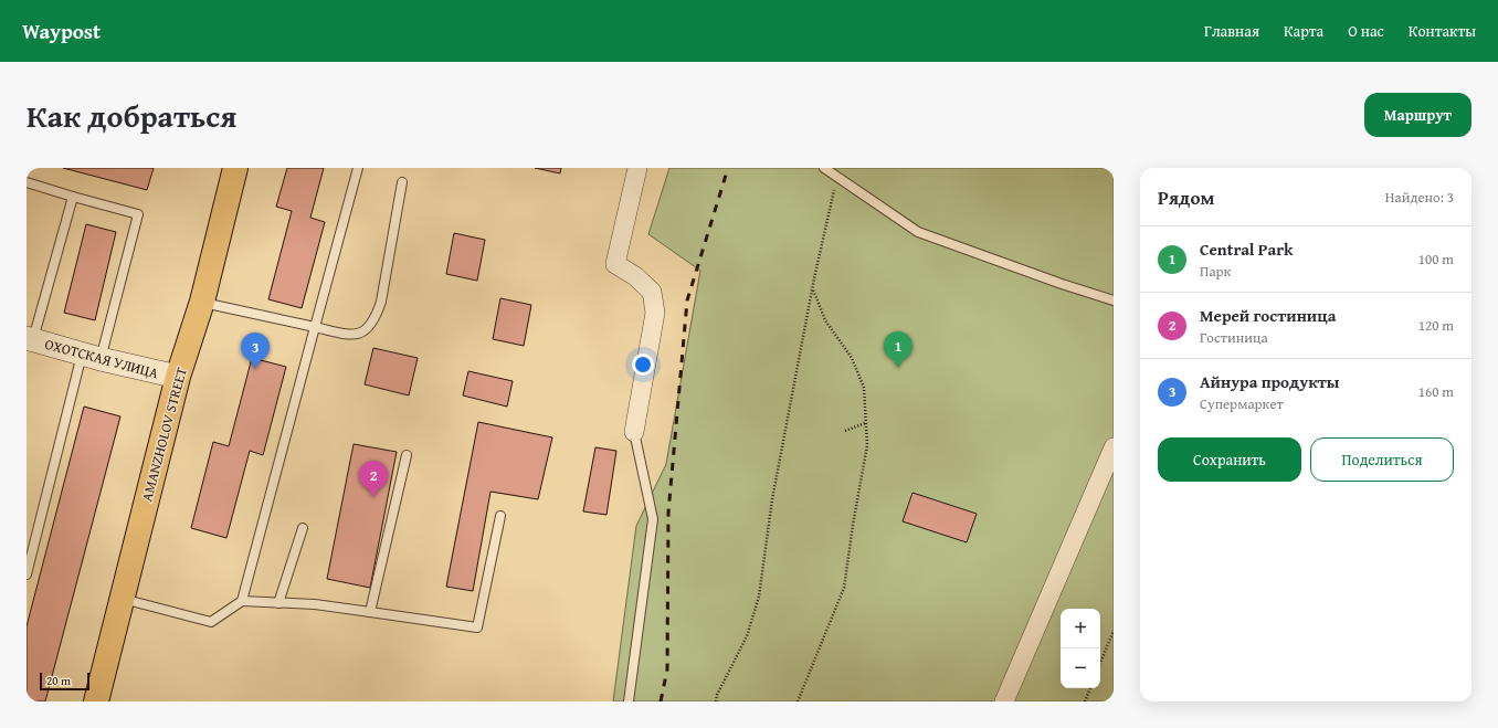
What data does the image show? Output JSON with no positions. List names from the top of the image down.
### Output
{
  "streets": {
    "main road": ["AMANZHOLOV STREET"],
    "street": ["ОХОТСКАЯ УЛИЦА"]
  },
  "crossings": [
    ["ОХОТСКАЯ УЛИЦА", "AMANZHOLOV STREET"]
  ],
  "scale_bar": "20 m",
  "page": {
    "header": "Waypost",
    "nav": [
      "Главная",
      "Карта",
      "О нас",
      "Контакты"
    ],
    "title": "Как добраться",
    "buttons": [
      "Маршрут",
      ["Сохранить", "Поделиться"]
    ],
    "heading": ["Рядом", "Найдено: 3"],
    "list": [
      {
        "mark": "1",
        "name": "Central Park",
        "note": "Парк",
        "value": "100 m"
      },
      {
        "mark": "2",
        "name": "Мерей гостиница",
        "note": "Гостиница",
        "value": "120 m"
      },
      {
        "mark": "3",
        "name": "Айнура продукты",
        "note": "Супермаркет",
        "value": "160 m"
      }
    ],
    "pins": ["1", "3", "2"],
    "map_buttons": ["+", "−"],
    "scale": "20 m"
  }
}
